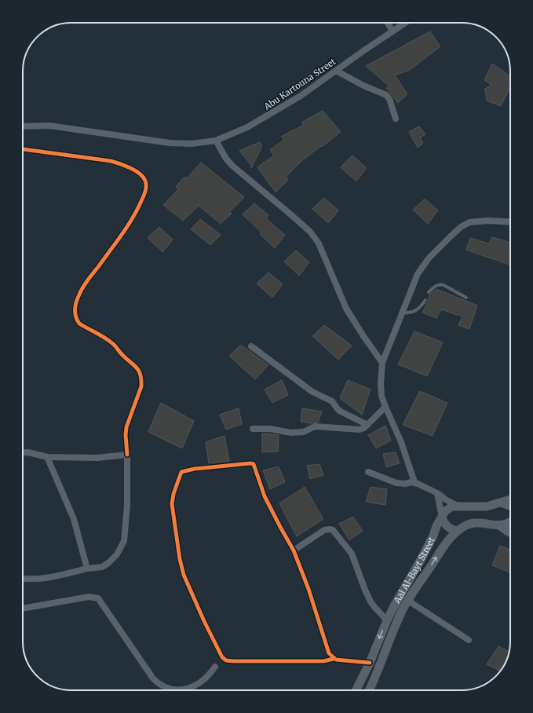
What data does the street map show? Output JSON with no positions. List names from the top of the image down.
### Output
{
  "streets": {
    "street": ["Abu Kartouna Street", "Aal Al-Bayt Street"]
  }
}
